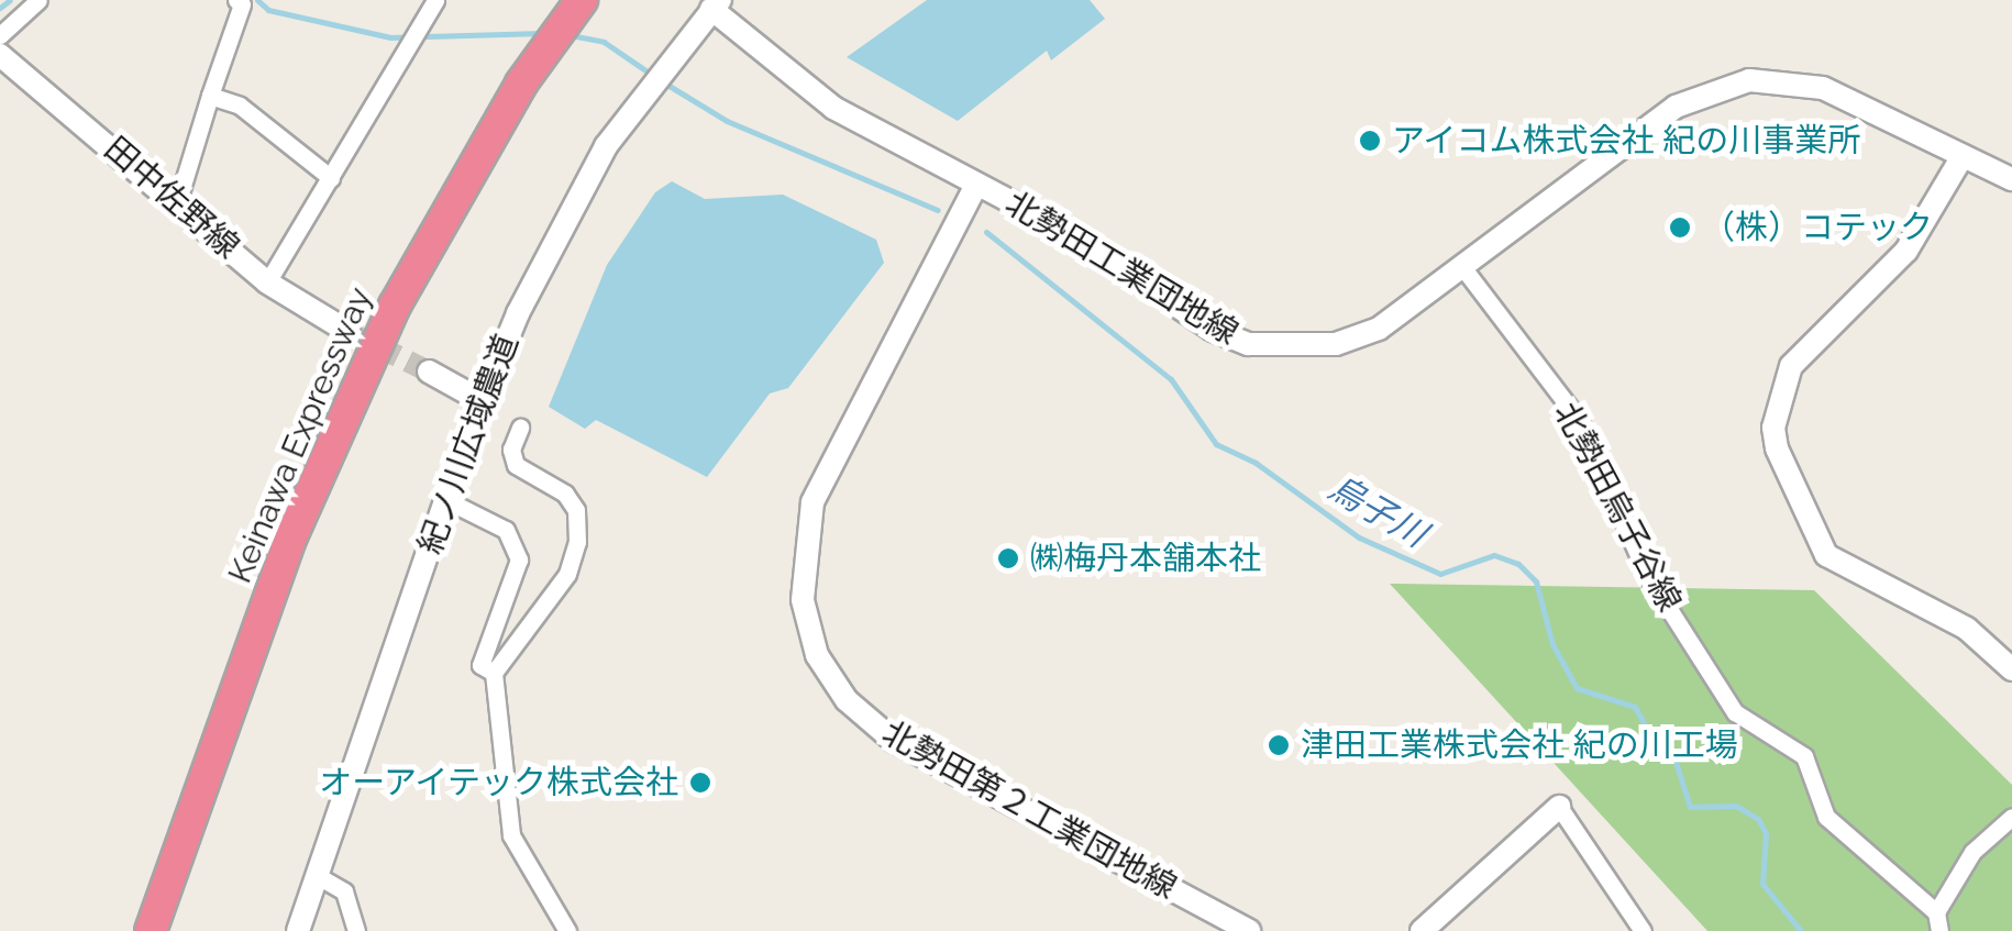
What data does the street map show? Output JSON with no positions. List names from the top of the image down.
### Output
{
  "streets": {
    "highway": ["Keinawa Expressway"],
    "street": [
      "田中佐野線",
      "北勢田工業団地線",
      "紀ノ川広域農道",
      "北勢田烏子谷線",
      "北勢田第２工業団地線"
    ]
  },
  "crossings": [
    ["北勢田工業団地線", "紀ノ川広域農道"],
    ["北勢田工業団地線", "北勢田烏子谷線"],
    ["北勢田工業団地線", "北勢田第２工業団地線"]
  ],
  "water": ["烏子川"],
  "places": [
    "アイコム株式会社 紀の川事業所",
    "（株）コテック",
    "㈱梅丹本舗本社",
    "津田工業株式会社 紀の川工場",
    "オーアイテック株式会社"
  ]
}
